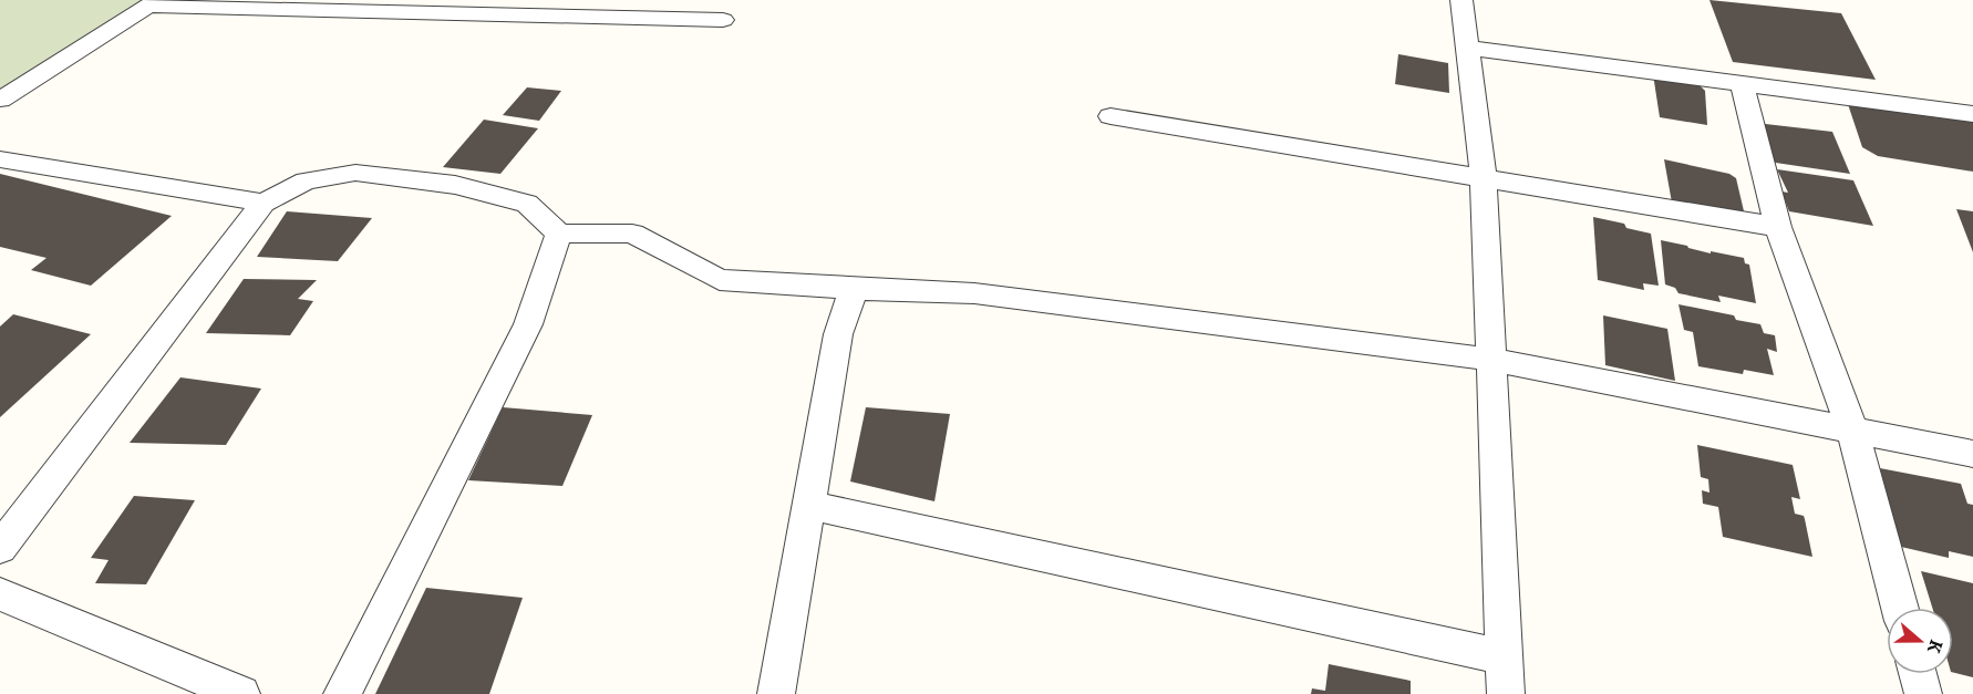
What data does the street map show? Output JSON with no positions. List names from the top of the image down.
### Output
{
  "north": "right"
}
